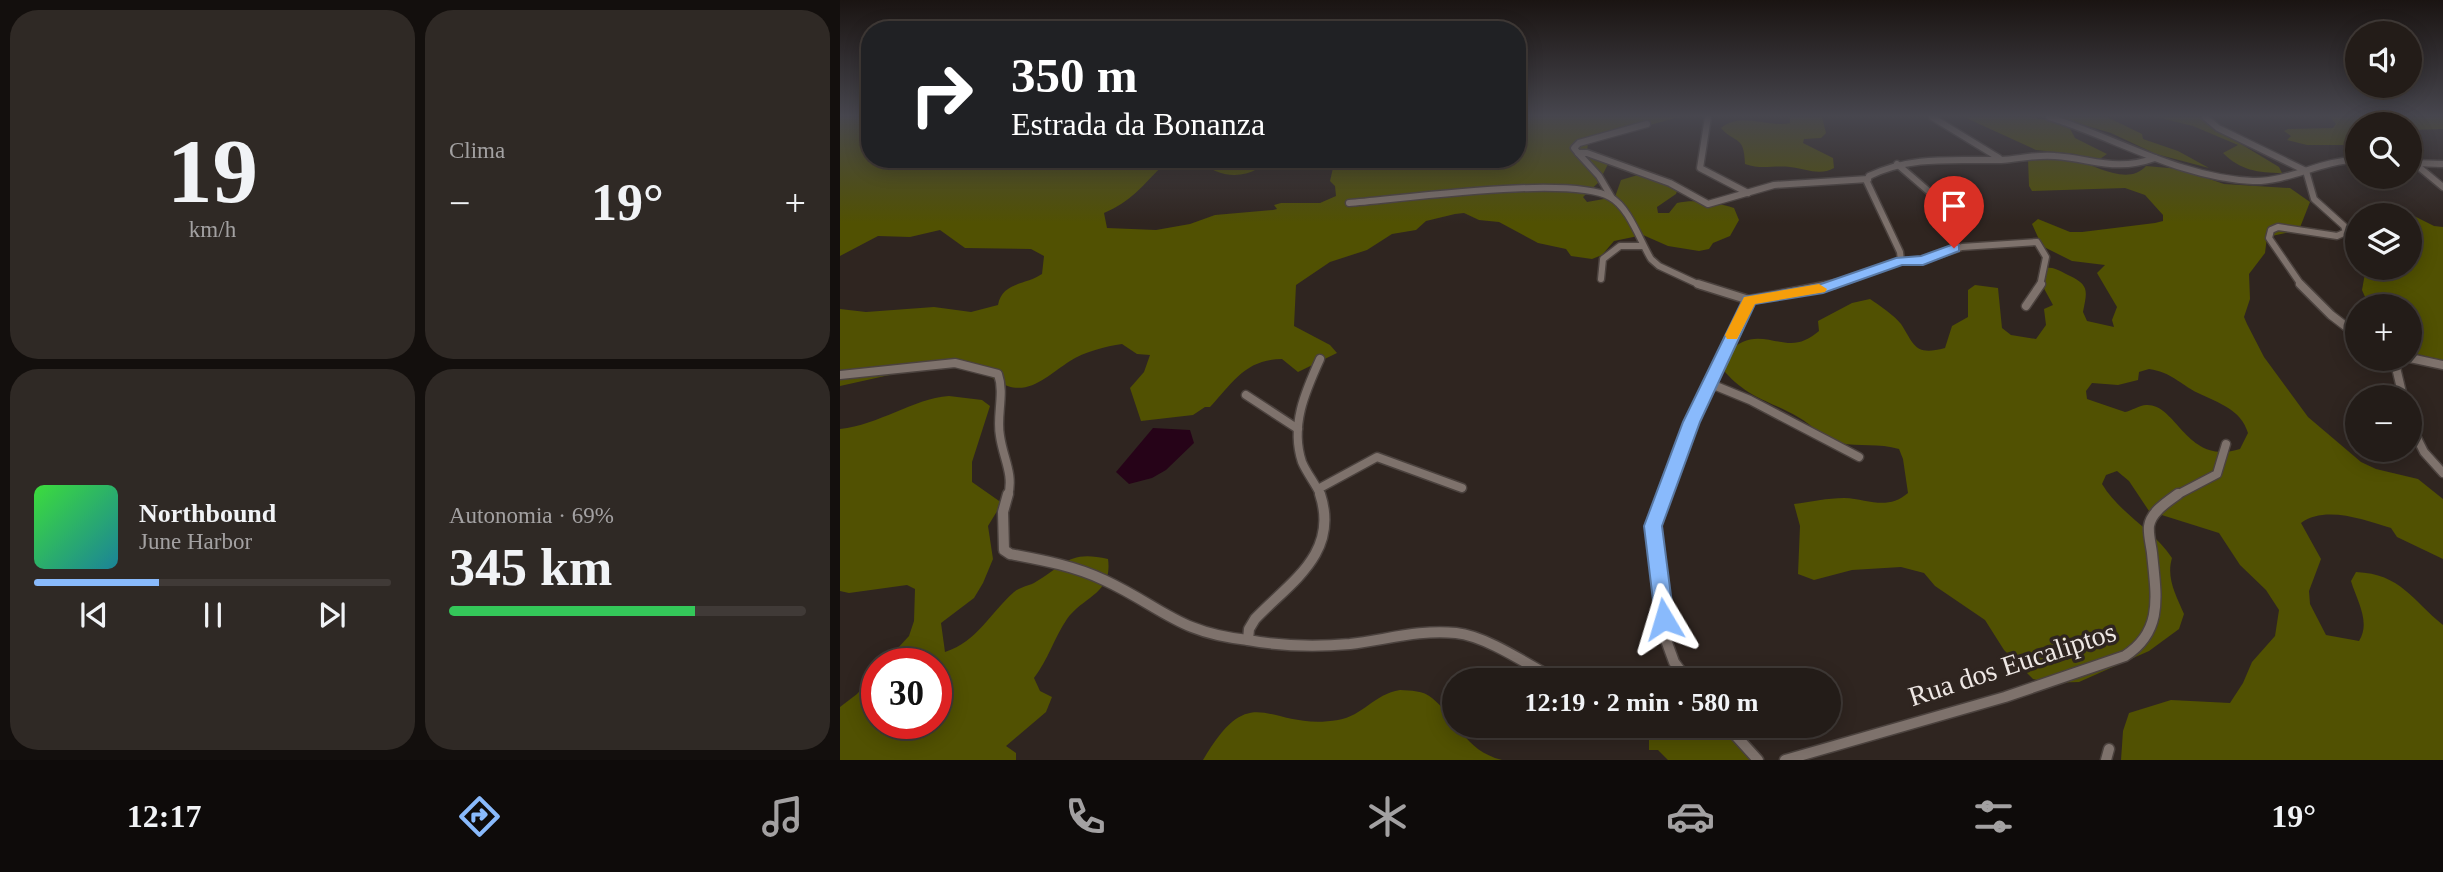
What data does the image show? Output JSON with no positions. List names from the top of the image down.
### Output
{
  "streets": {
    "street": ["Rua dos Eucaliptos"]
  },
  "page": {
    "tile": [
      ["19", "km/h"],
      "Clima",
      ["Autonomia · 69%", "345 km"]
    ],
    "map_buttons": ["+", "−"],
    "turn": ["350 m", "Estrada da Bonanza"],
    "heat": ["−", "19°", "+"],
    "song": ["Northbound", "June Harbor"],
    "limit": "30",
    "trip": "12:19 · 2 min · 580 m",
    "tabs": ["12:17", "19°"]
  }
}
